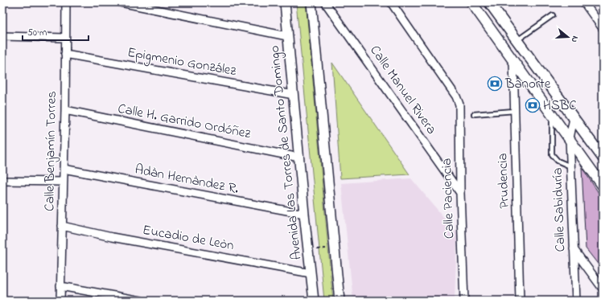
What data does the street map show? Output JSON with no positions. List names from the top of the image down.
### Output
{
  "streets": {
    "street": [
      "Epigmenio González",
      "Calle Manuel Rivera",
      "Calle H. Garrido Ordóñez",
      "Calle Benjamín Torres",
      "Avenida Las Torres de Santo Domingo",
      "Adàn Hernàndez R.",
      "Prudencia",
      "Calle Paciencia",
      "Calle Sabiduría",
      "Eucadio de Leòn"
    ]
  },
  "crossings": [
    ["Epigmenio González", "Calle Benjamín Torres"],
    ["Epigmenio González", "Avenida Las Torres de Santo Domingo"],
    ["Calle Manuel Rivera", "Calle Paciencia"],
    ["Calle H. Garrido Ordóñez", "Calle Benjamín Torres"],
    ["Calle H. Garrido Ordóñez", "Avenida Las Torres de Santo Domingo"],
    ["Calle Benjamín Torres", "Adàn Hernàndez R."],
    ["Calle Benjamín Torres", "Eucadio de Leòn"],
    ["Avenida Las Torres de Santo Domingo", "Adàn Hernàndez R."],
    ["Avenida Las Torres de Santo Domingo", "Eucadio de Leòn"]
  ],
  "places": {
    "bank": ["Banorte", "HSBC"]
  },
  "scale_bar": "50 m",
  "north": "right"
}
